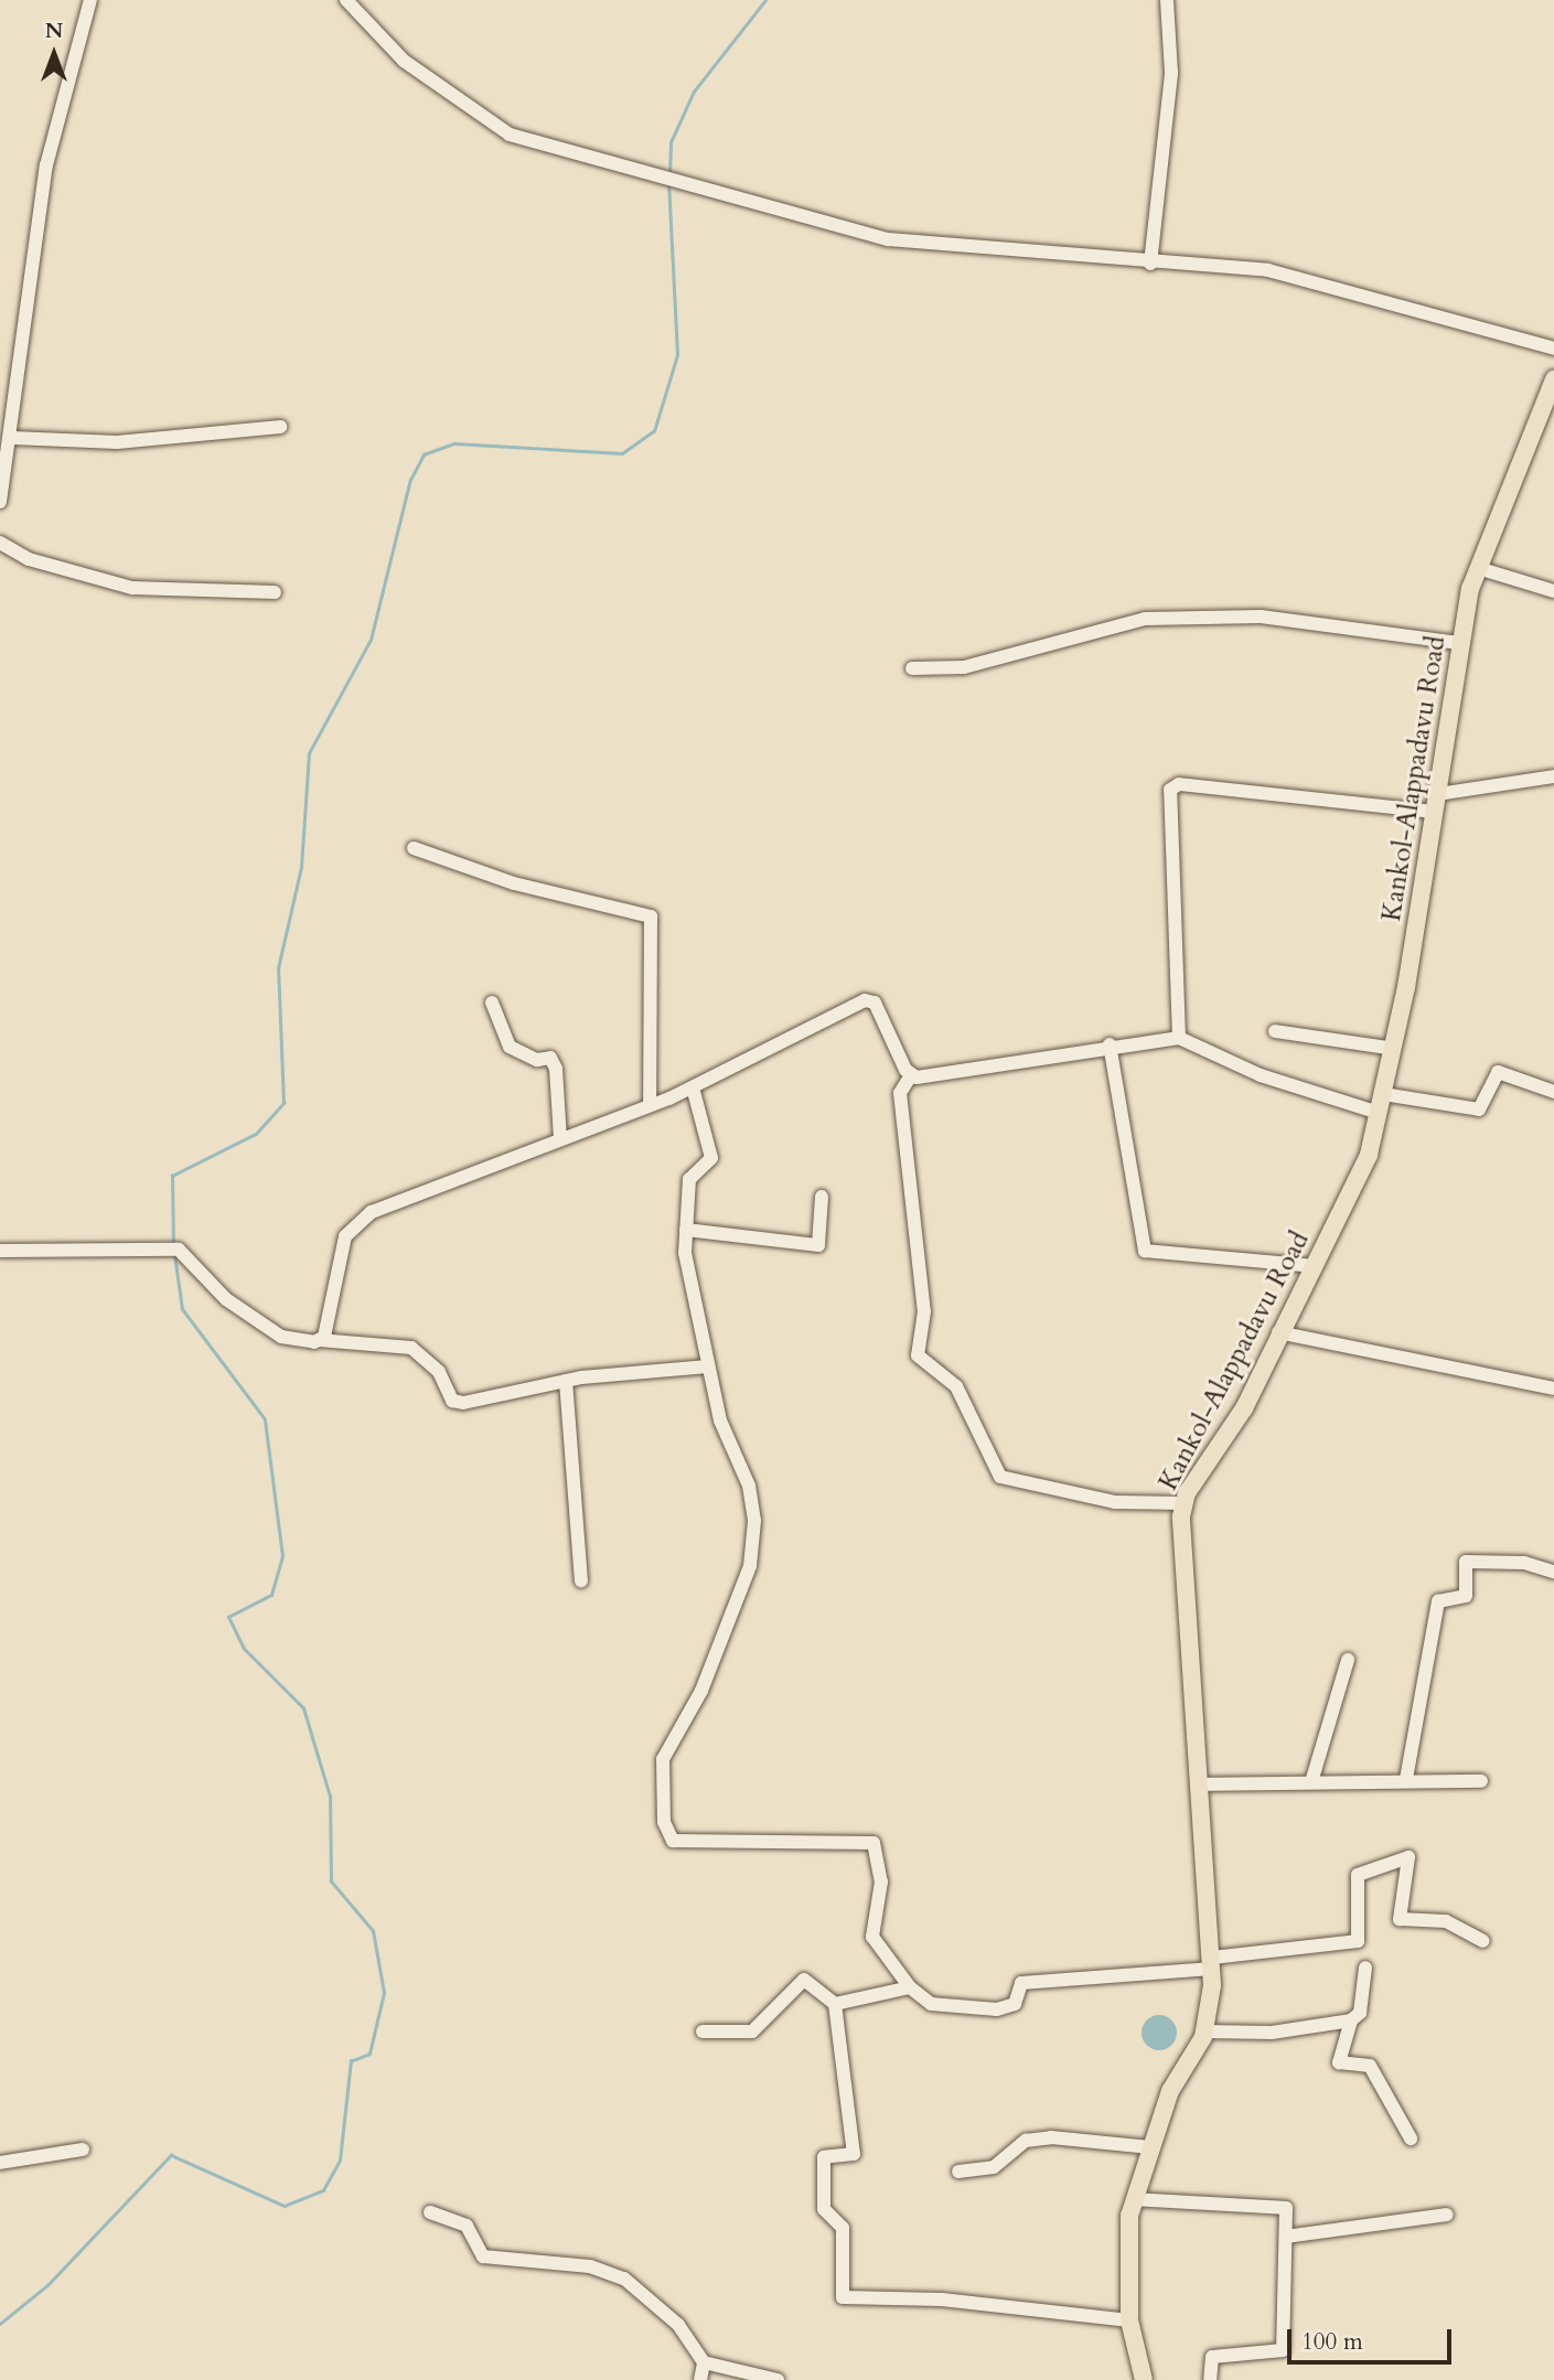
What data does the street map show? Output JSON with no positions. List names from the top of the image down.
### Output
{
  "streets": {
    "main road": ["Kankol-Alappadavu Road"]
  },
  "scale_bar": "100 m",
  "north": "top"
}
